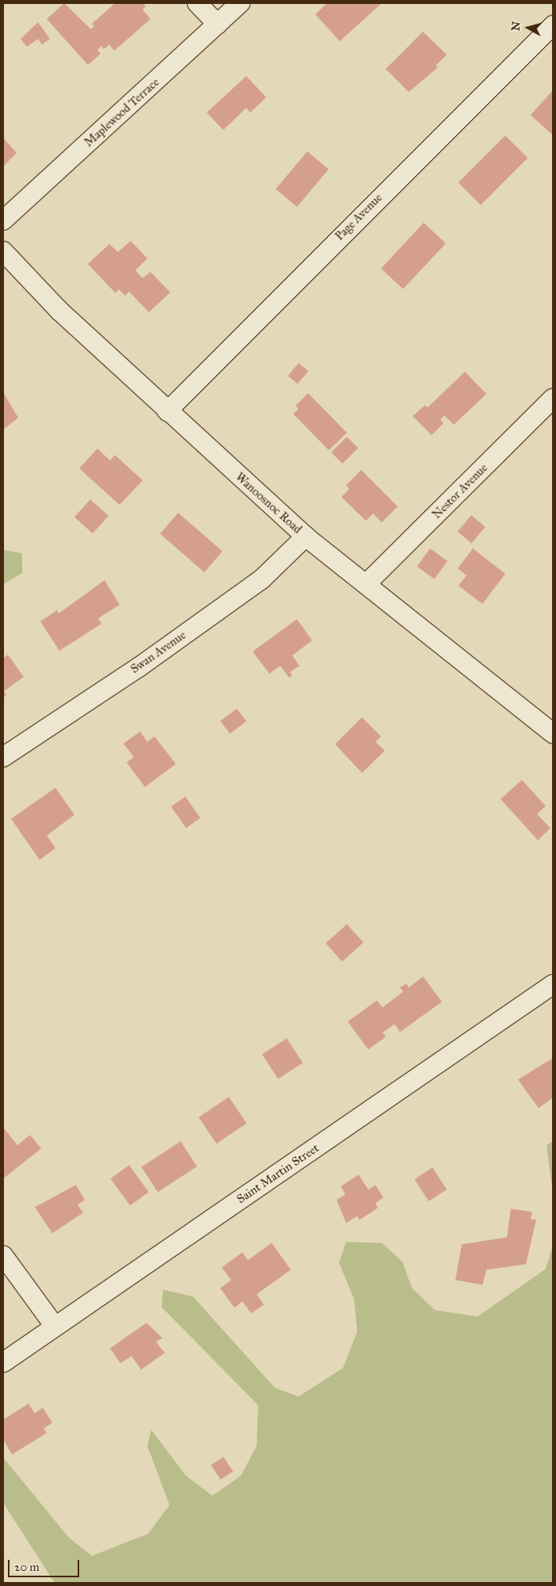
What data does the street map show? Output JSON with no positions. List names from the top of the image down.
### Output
{
  "streets": {
    "street": [
      "Maplewood Terrace",
      "Page Avenue",
      "Nestor Avenue",
      "Wanoosnoc Road",
      "Swan Avenue",
      "Saint Martin Street"
    ]
  },
  "crossings": [
    ["Page Avenue", "Wanoosnoc Road"],
    ["Nestor Avenue", "Wanoosnoc Road"],
    ["Wanoosnoc Road", "Swan Avenue"]
  ],
  "scale_bar": "20 m",
  "north": "left"
}
